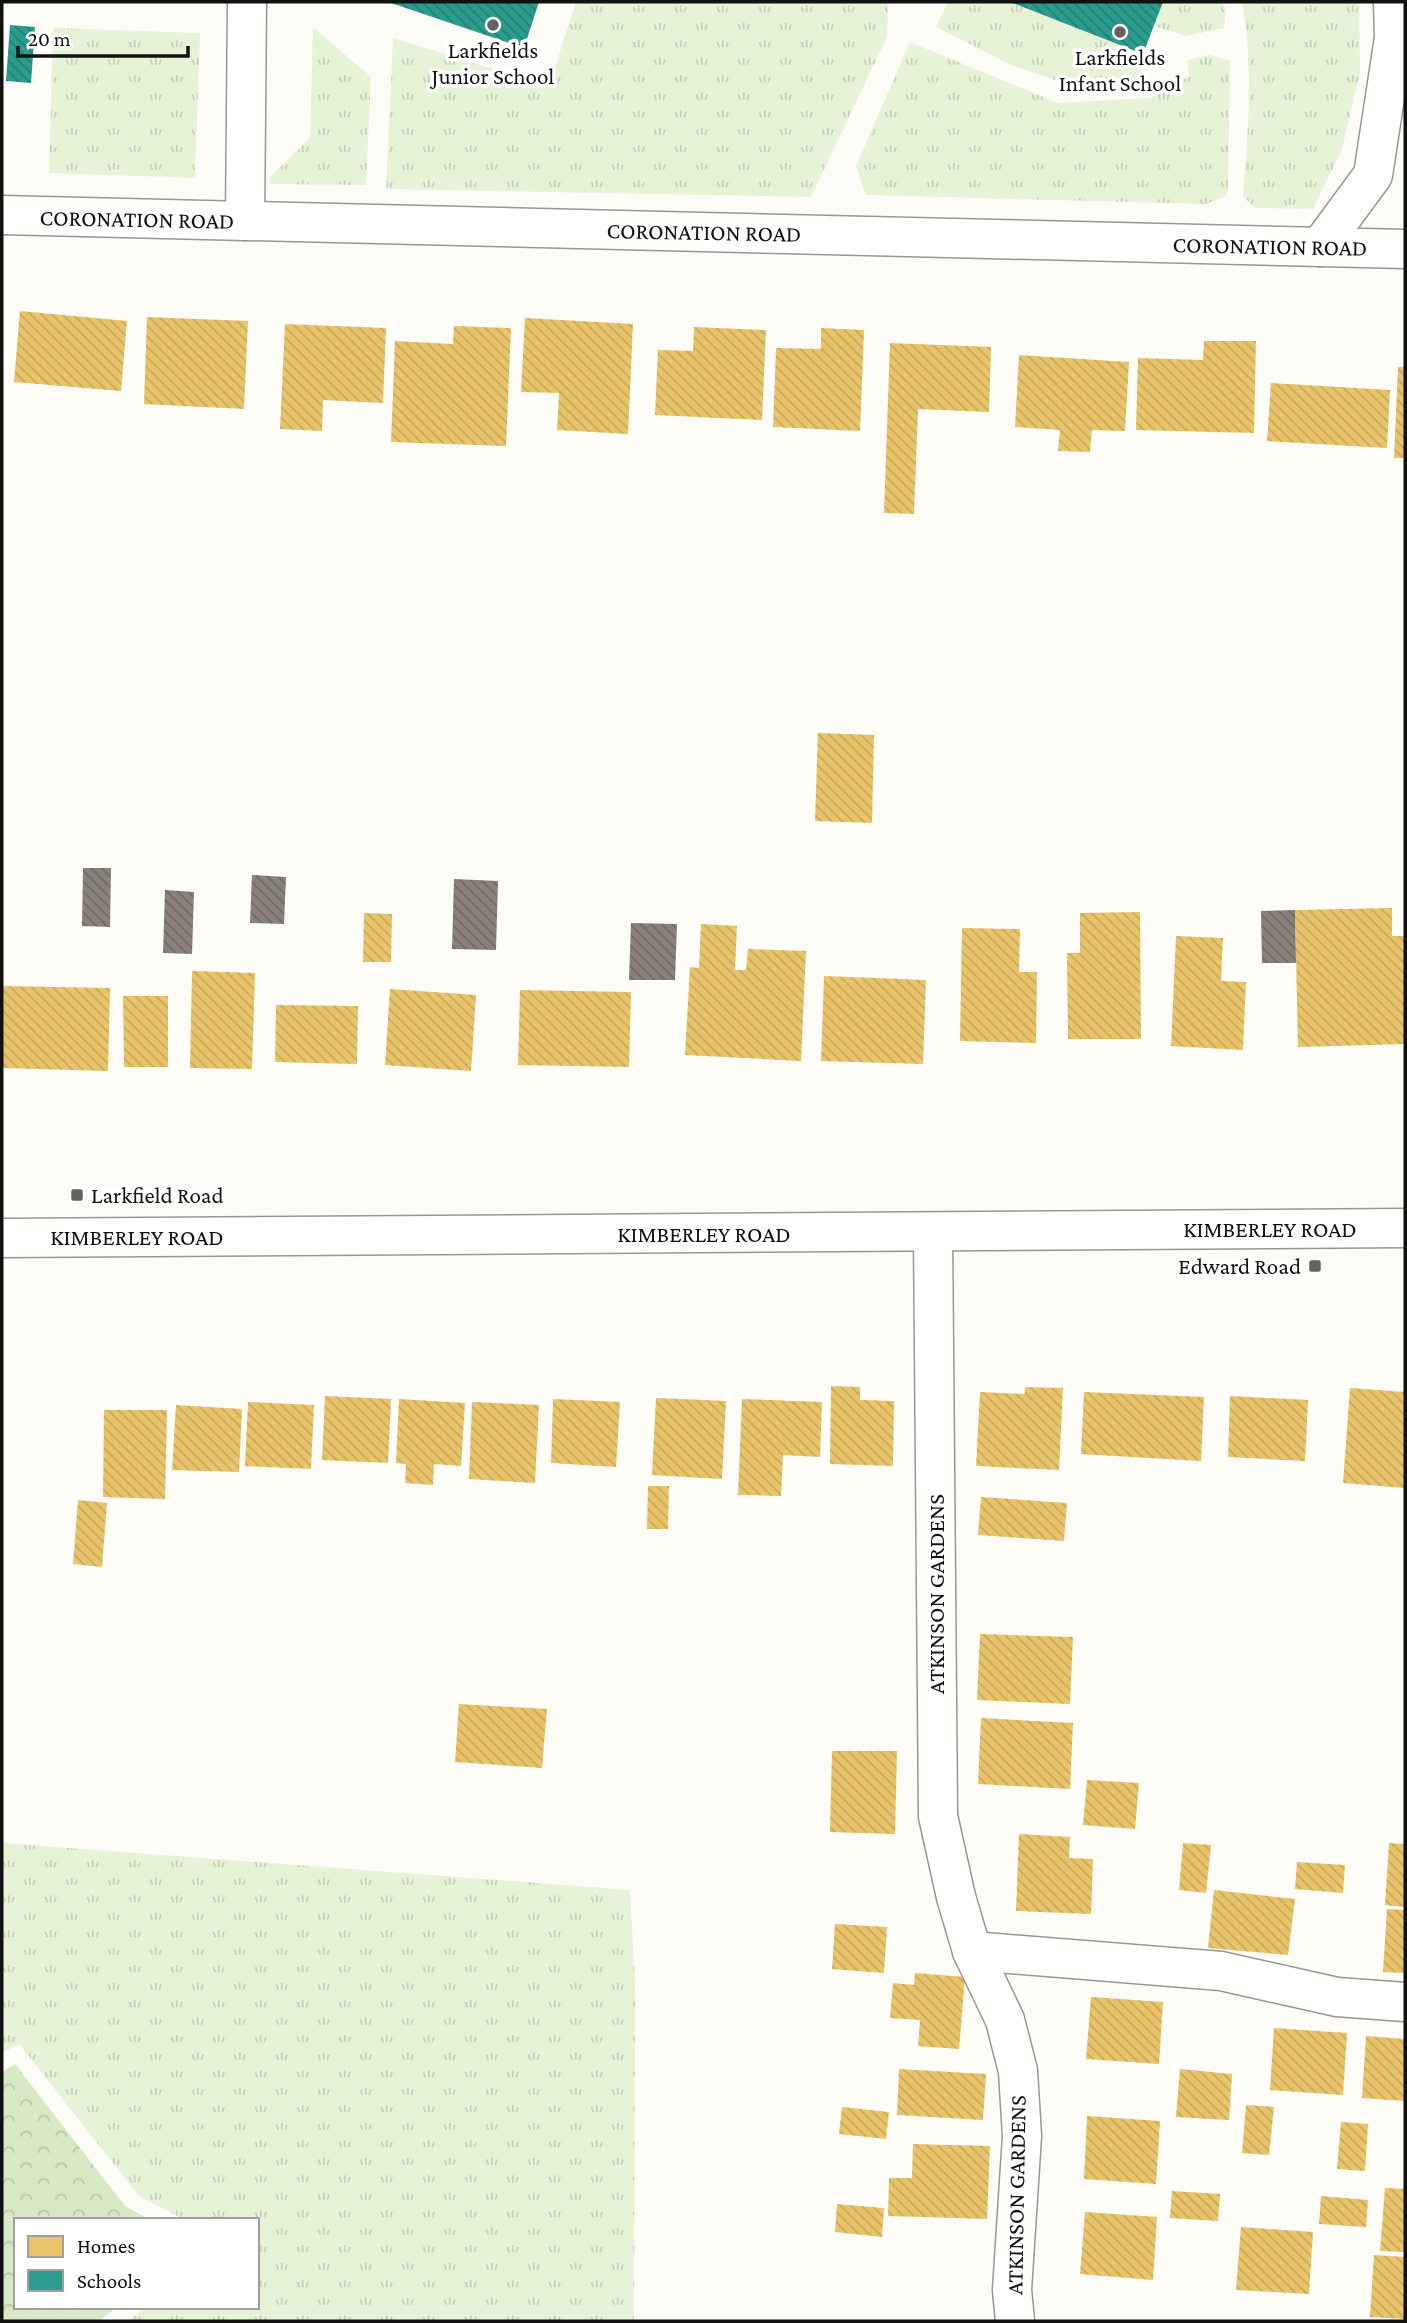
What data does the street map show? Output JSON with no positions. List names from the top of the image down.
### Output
{
  "streets": {
    "street": ["CORONATION ROAD", "KIMBERLEY ROAD", "ATKINSON GARDENS"]
  },
  "crossings": [
    ["KIMBERLEY ROAD", "ATKINSON GARDENS"]
  ],
  "places": {
    "other": ["Larkfields Junior School", "Larkfields Infant School"],
    "transit": ["Larkfield Road", "Edward Road"]
  },
  "legend": ["Homes", "Schools"],
  "scale_bar": "20 m"
}
